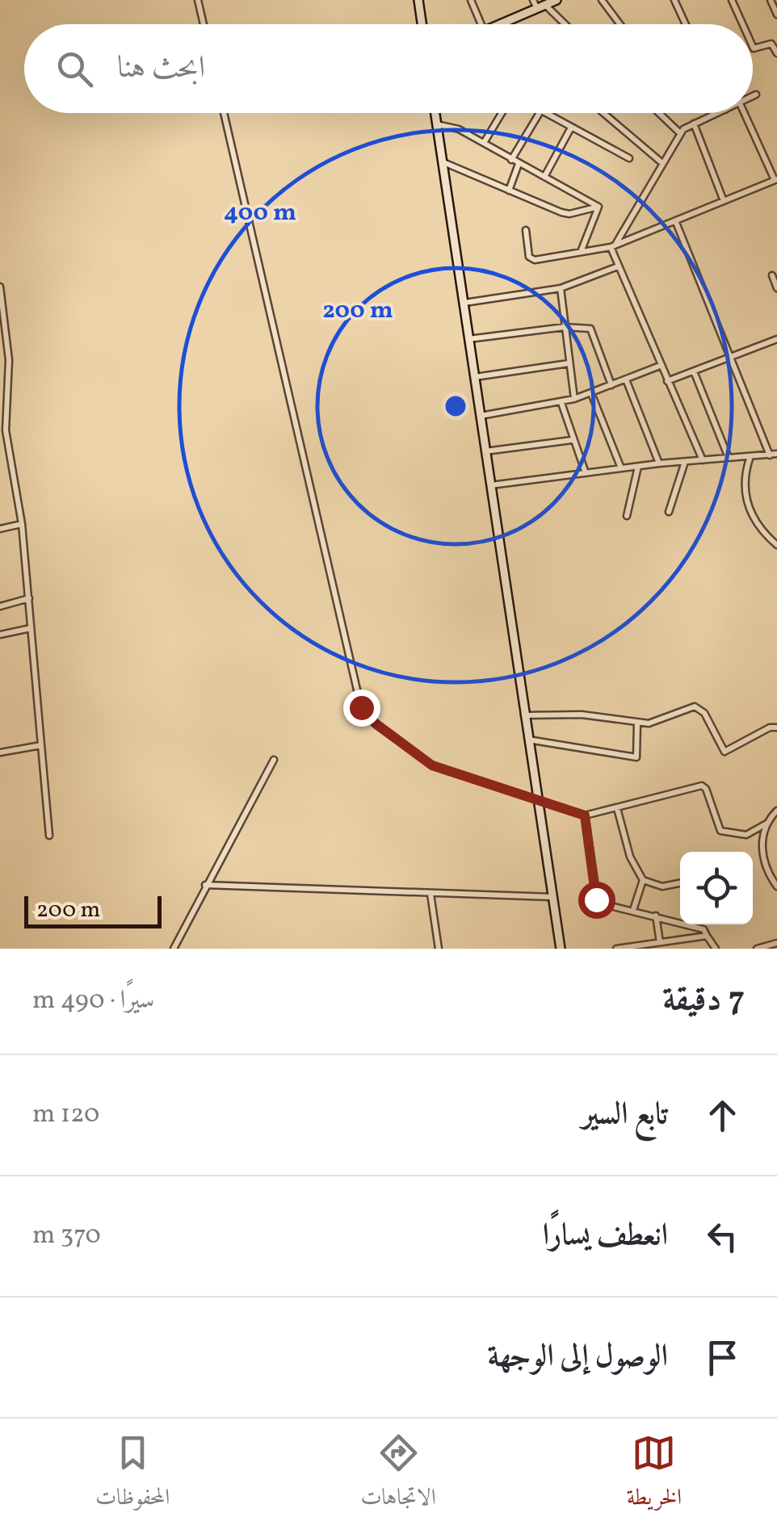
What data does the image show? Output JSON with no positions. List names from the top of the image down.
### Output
{
  "scale_bar": "200 m",
  "page": {
    "search": "ابحث هنا",
    "scale": "200 m",
    "heading": ["7 دقيقة", "سيرًا · 490 m"],
    "list": [
      ["تابع السير", "120 m"],
      ["انعطف يسارًا", "370 m"],
      "الوصول إلى الوجهة"
    ],
    "nav": ["الخريطة", "الاتجاهات", "المحفوظات"]
  },
  "rings": ["400 m", "200 m"]
}
